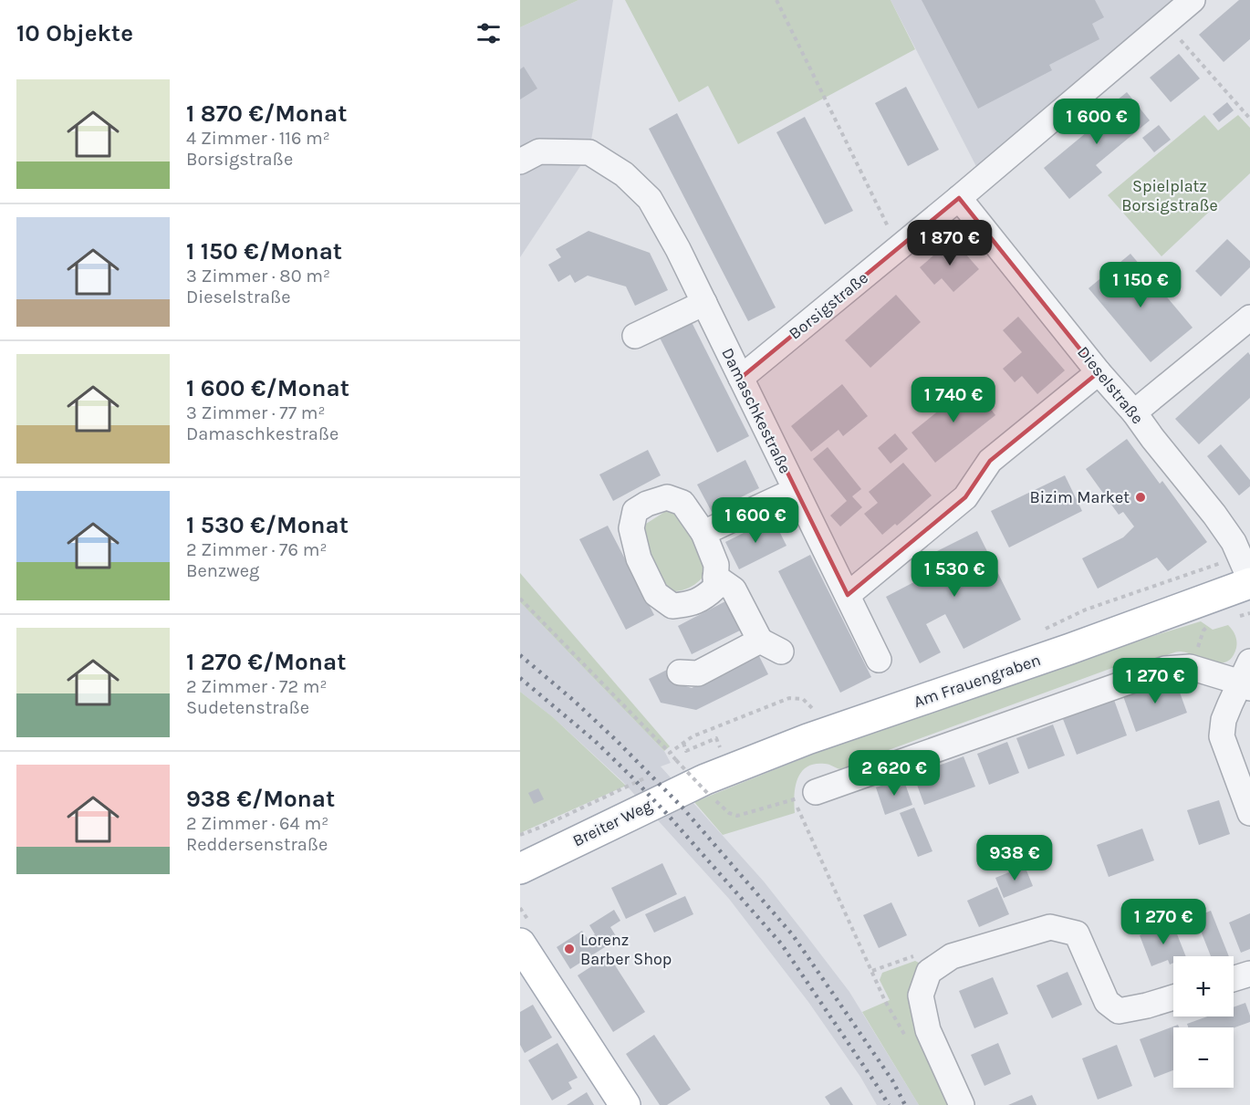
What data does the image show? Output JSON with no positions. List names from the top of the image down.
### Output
{
  "streets": {
    "main road": ["Am Frauengraben", "Breiter Weg"],
    "street": ["Borsigstraße", "Dieselstraße", "Damaschkestraße"]
  },
  "crossings": [
    ["Borsigstraße", "Dieselstraße"],
    ["Borsigstraße", "Damaschkestraße"],
    ["Dieselstraße", "Am Frauengraben"],
    ["Am Frauengraben", "Breiter Weg"]
  ],
  "parks": ["Spielplatz Borsigstraße"],
  "places": ["Bizim Market", "Lorenz Barber Shop"],
  "page": {
    "heading": "10 Objekte",
    "list": [
      {
        "name": "1 870 €/Monat",
        "note": "4 Zimmer · 116 m² · Borsigstraße"
      },
      {
        "name": "1 150 €/Monat",
        "note": "3 Zimmer · 80 m² · Dieselstraße"
      },
      {
        "name": "1 600 €/Monat",
        "note": "3 Zimmer · 77 m² · Damaschkestraße"
      },
      {
        "name": "1 530 €/Monat",
        "note": "2 Zimmer · 76 m² · Benzweg"
      },
      {
        "name": "1 270 €/Monat",
        "note": "2 Zimmer · 72 m² · Sudetenstraße"
      },
      {
        "name": "938 €/Monat",
        "note": "2 Zimmer · 64 m² · Reddersenstraße"
      }
    ],
    "price": [
      "1 600 €",
      "1 870 €",
      "1 150 €",
      "1 740 €",
      "1 600 €",
      "1 530 €",
      "1 270 €",
      "2 620 €",
      "938 €",
      "1 270 €"
    ],
    "map_buttons": ["+", "−"]
  }
}
